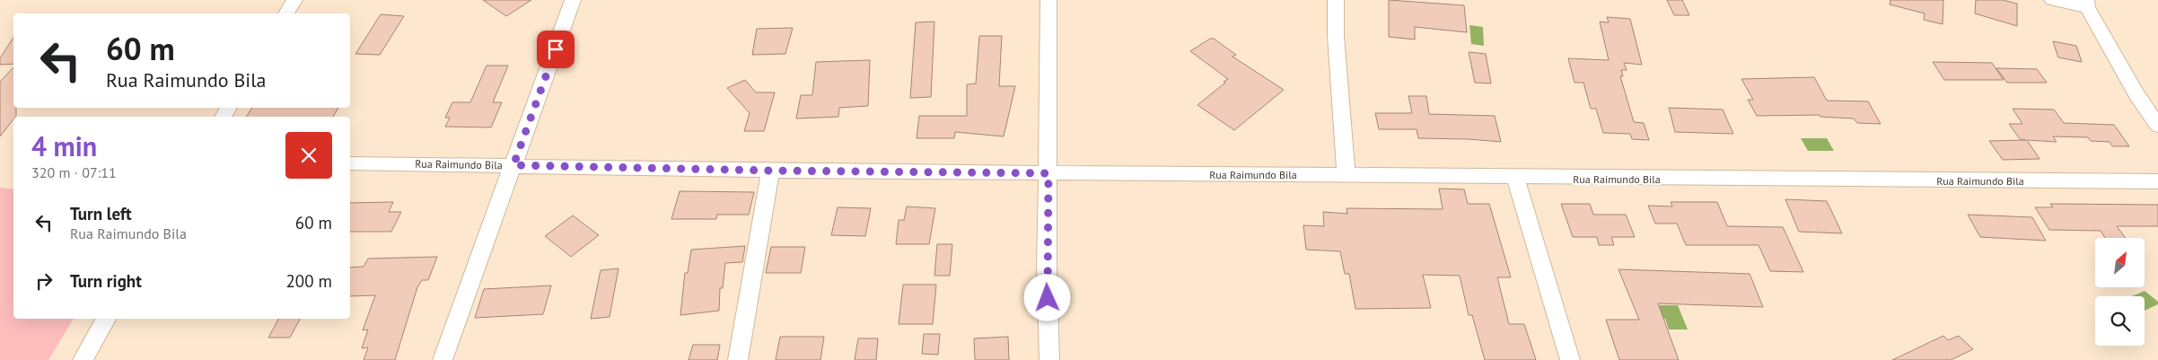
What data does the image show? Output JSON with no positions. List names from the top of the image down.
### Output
{
  "streets": {
    "street": ["Rua Raimundo Bila"]
  },
  "north": "top right",
  "page": {
    "turn": ["60 m", "Rua Raimundo Bila"],
    "heading": ["4 min", "320 m · 07:11"],
    "list": [
      {
        "name": "Turn left",
        "note": "Rua Raimundo Bila",
        "value": "60 m"
      },
      {
        "name": "Turn right",
        "value": "200 m"
      }
    ]
  }
}
